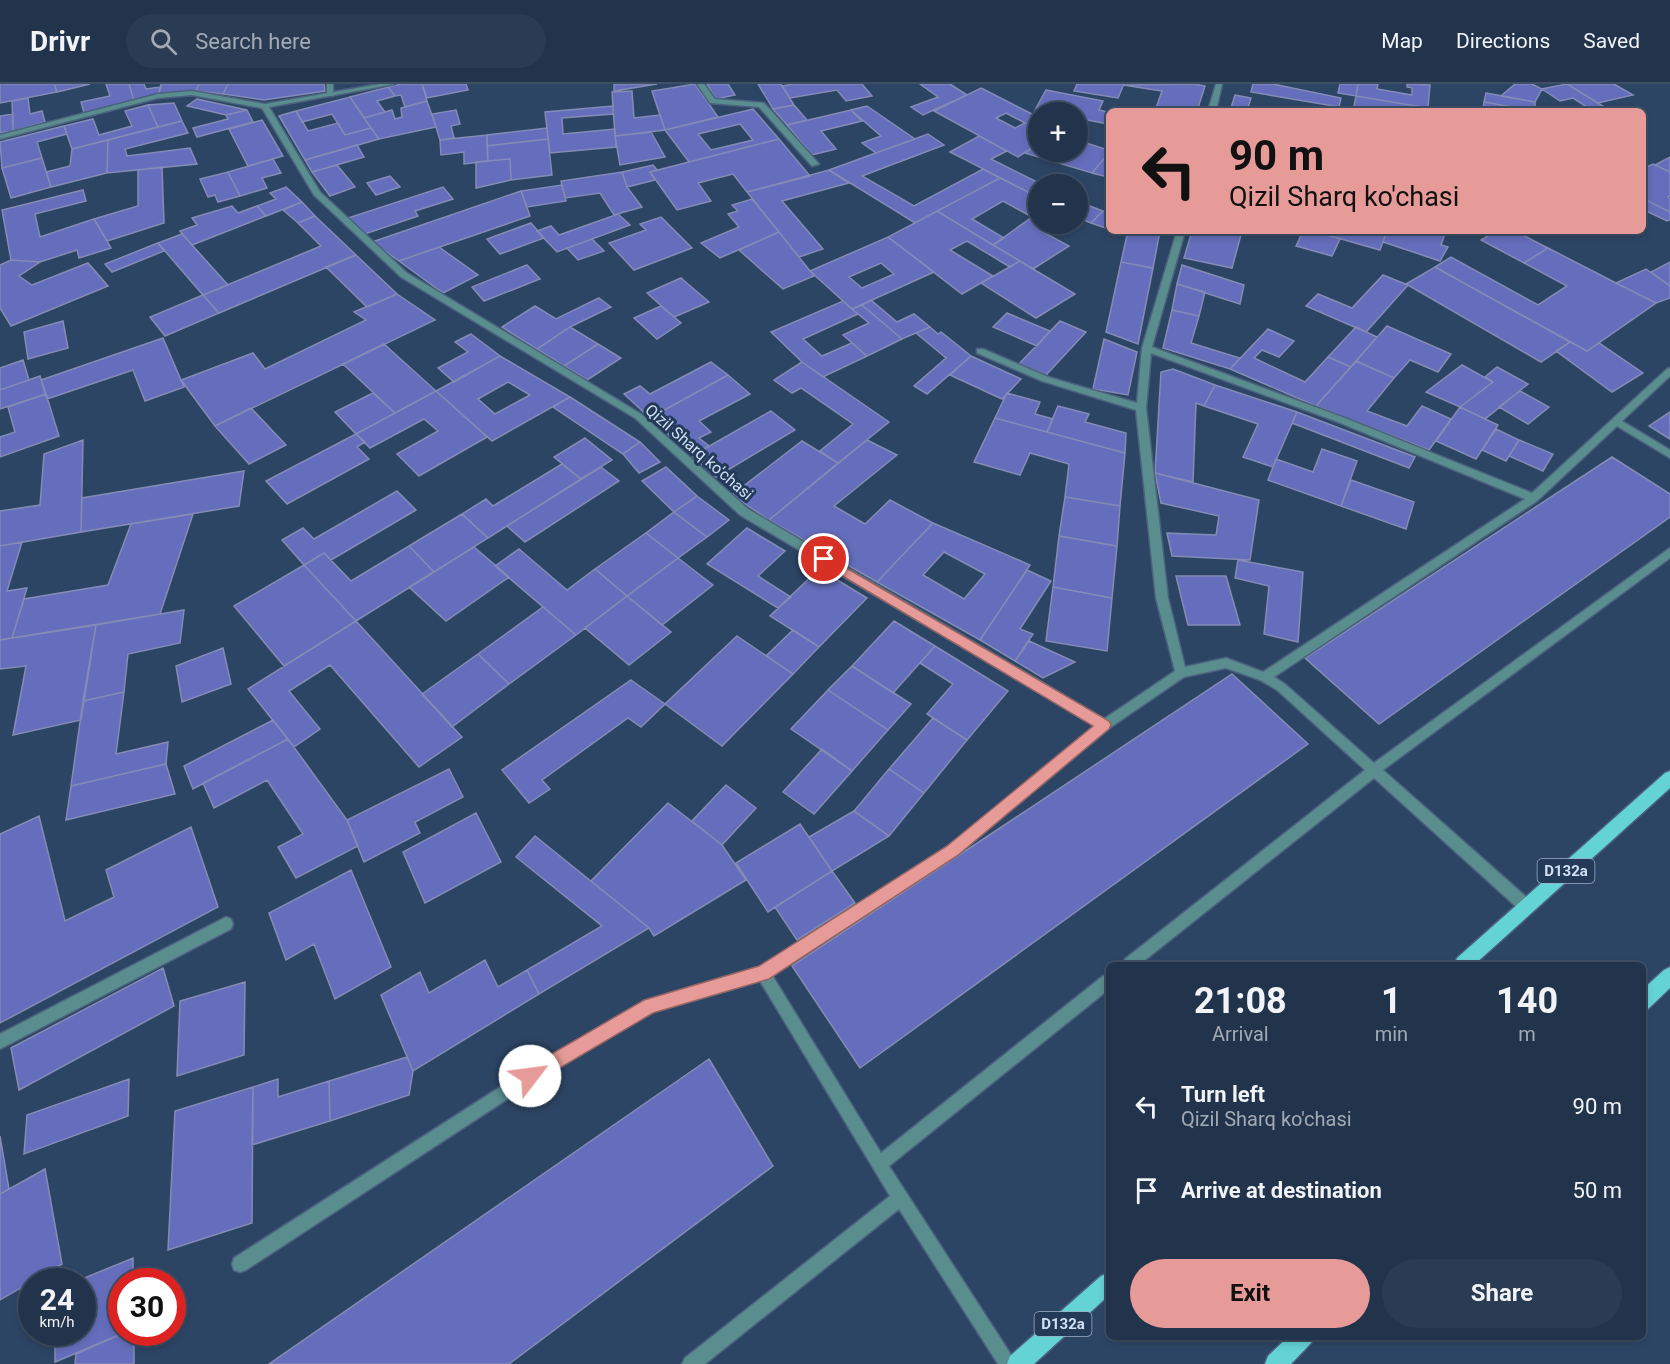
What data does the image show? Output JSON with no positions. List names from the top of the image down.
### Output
{
  "streets": {
    "main road": ["D132a"],
    "street": ["Qizil Sharq ko'chasi"]
  },
  "page": {
    "header": "Drivr",
    "search": "Search here",
    "nav": ["Map", "Directions", "Saved"],
    "map_buttons": ["+", "−"],
    "turn": ["90 m", "Qizil Sharq ko'chasi"],
    "eta": [
      "21:08",
      "Arrival",
      "1",
      "min",
      "140",
      "m"
    ],
    "list": [
      {
        "name": "Turn left",
        "note": "Qizil Sharq ko'chasi",
        "value": "90 m"
      },
      {
        "name": "Arrive at destination",
        "value": "50 m"
      }
    ],
    "buttons": ["Exit", "Share"],
    "speed": "24 km/h",
    "limit": "30"
  }
}
